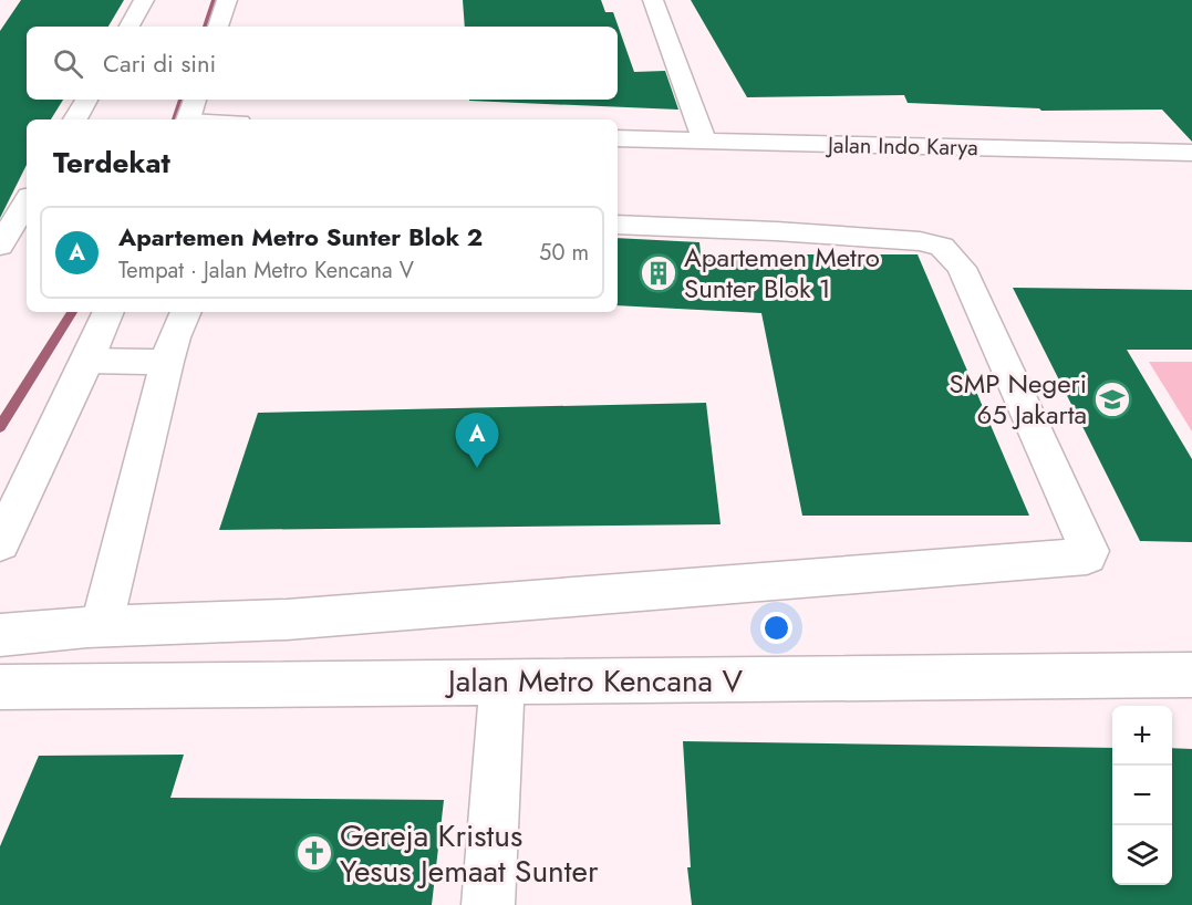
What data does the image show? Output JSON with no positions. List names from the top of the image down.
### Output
{
  "streets": {
    "street": ["Jalan Indo Karya", "Jalan Metro Kencana V"]
  },
  "places": {
    "building": ["Apartemen Metro Sunter Blok 1"],
    "school or university": ["SMP Negeri 65 Jakarta"],
    "church": ["Gereja Kristus Yesus Jemaat Sunter"]
  },
  "page": {
    "search": "Cari di sini",
    "heading": "Terdekat",
    "list": [
      {
        "mark": "A",
        "name": "Apartemen Metro Sunter Blok 2",
        "note": "Tempat · Jalan Metro Kencana V",
        "value": "50 m"
      }
    ],
    "pins": "A",
    "map_buttons": ["+", "−"]
  }
}
